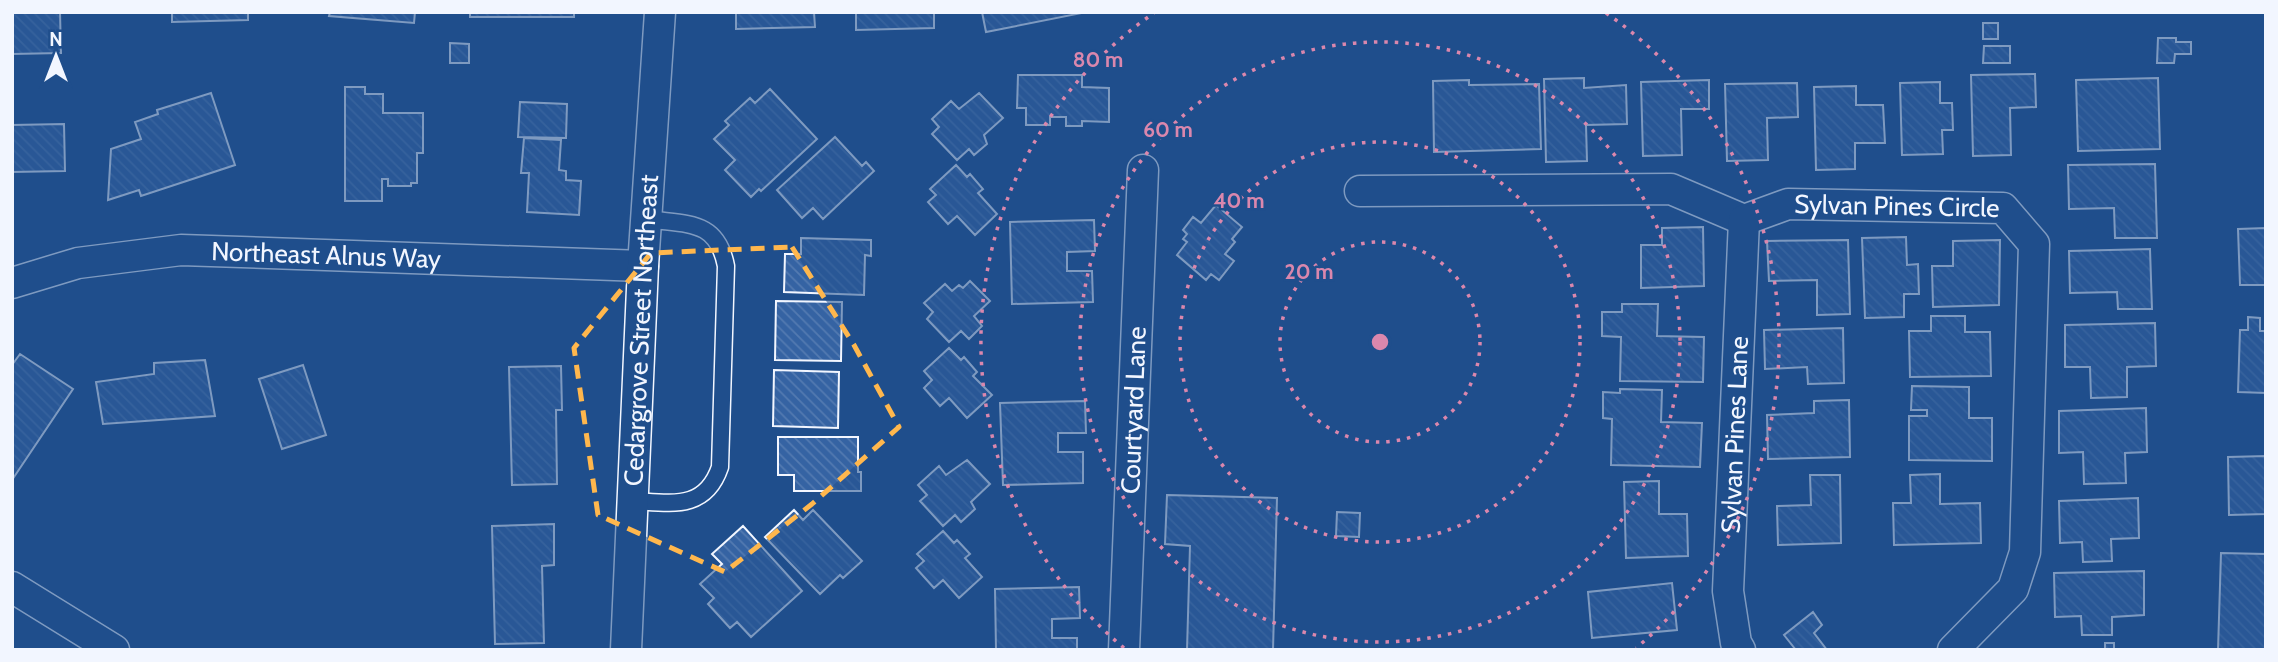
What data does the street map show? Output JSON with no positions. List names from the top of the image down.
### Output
{
  "streets": {
    "street": [
      "Sylvan Pines Circle",
      "Northeast Alnus Way",
      "Cedargrove Street Northeast",
      "Courtyard Lane",
      "Sylvan Pines Lane"
    ]
  },
  "crossings": [
    ["Sylvan Pines Circle", "Sylvan Pines Lane"],
    ["Northeast Alnus Way", "Cedargrove Street Northeast"]
  ],
  "north": "top",
  "rings": [
    "80 m",
    "60 m",
    "40 m",
    "20 m"
  ]
}
